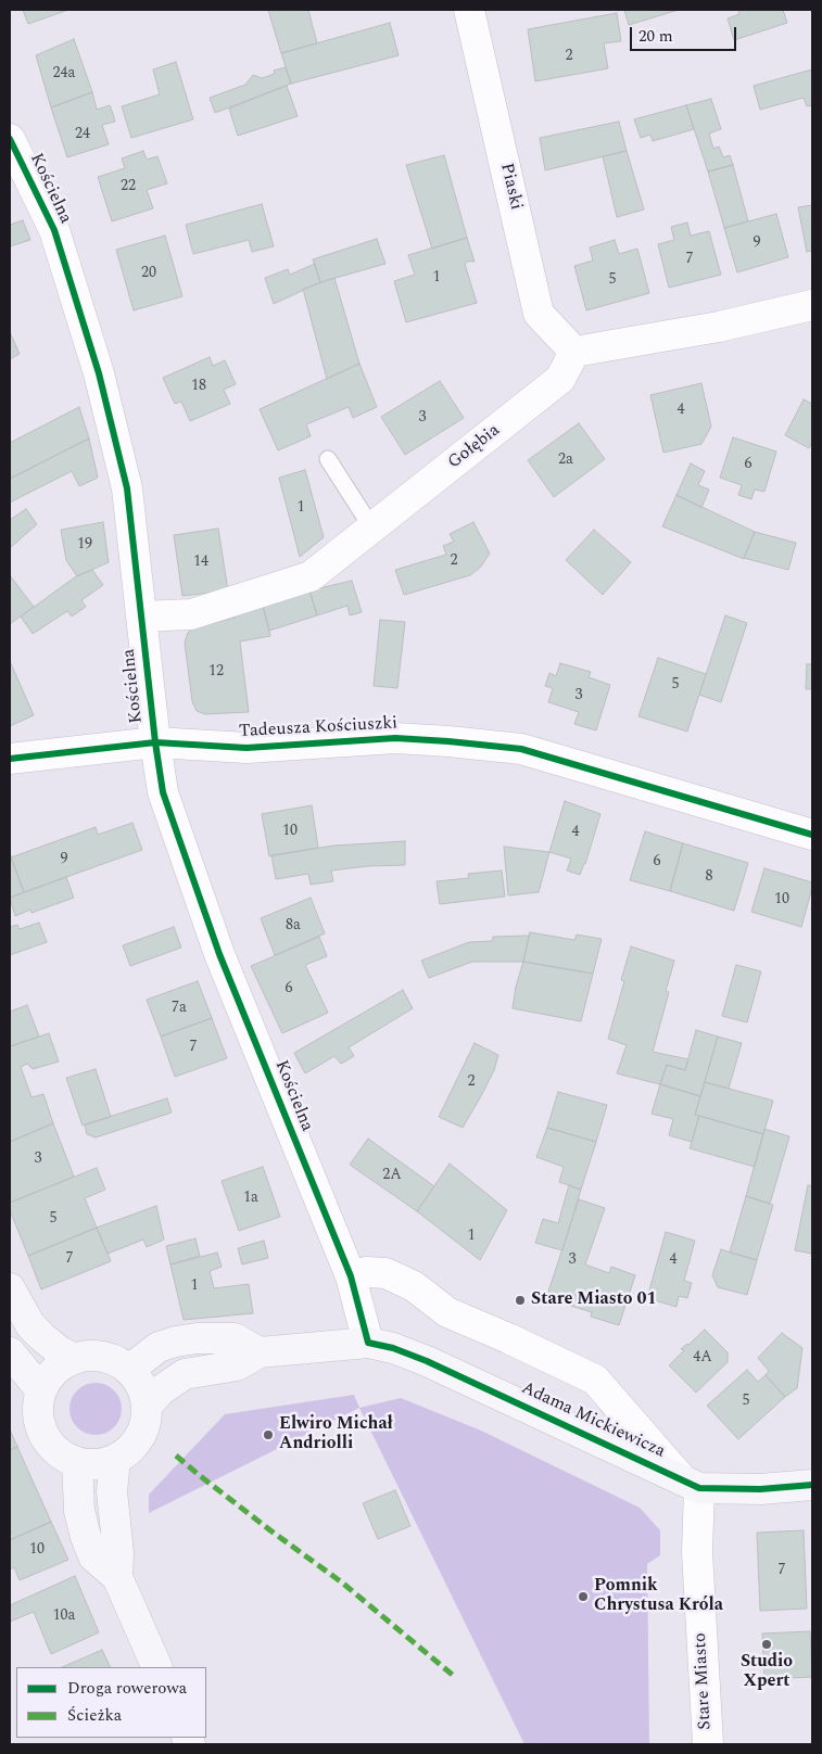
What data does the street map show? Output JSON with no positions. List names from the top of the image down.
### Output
{
  "streets": {
    "main road": ["Adama Mickiewicza"],
    "street": [
      "Piaski",
      "Kościelna",
      "Gołębia",
      "Tadeusza Kościuszki",
      "Stare Miasto"
    ]
  },
  "crossings": [
    ["Piaski", "Gołębia"],
    ["Kościelna", "Gołębia"],
    ["Kościelna", "Tadeusza Kościuszki"],
    ["Kościelna", "Adama Mickiewicza"],
    ["Adama Mickiewicza", "Stare Miasto"]
  ],
  "places": [
    "Stare Miasto 01",
    "Elwiro Michał Andriolli",
    "Pomnik Chrystusa Króla",
    "Studio Xpert"
  ],
  "house_numbers": [
    "2",
    "24a",
    "24",
    "22",
    "9",
    "7",
    "20",
    "1",
    "5",
    "18",
    "4",
    "3",
    "2a",
    "6",
    "1",
    "19",
    "2",
    "14",
    "12",
    "5",
    "3",
    "10",
    "4",
    "9",
    "6",
    "8",
    "10",
    "8a",
    "6",
    "7a",
    "7",
    "2",
    "3",
    "2A",
    "1a",
    "5",
    "1",
    "7",
    "3",
    "4",
    "1",
    "4A",
    "5",
    "10",
    "7",
    "10a"
  ],
  "legend": ["Droga rowerowa", "Ścieżka"],
  "scale_bar": "20 m"
}
